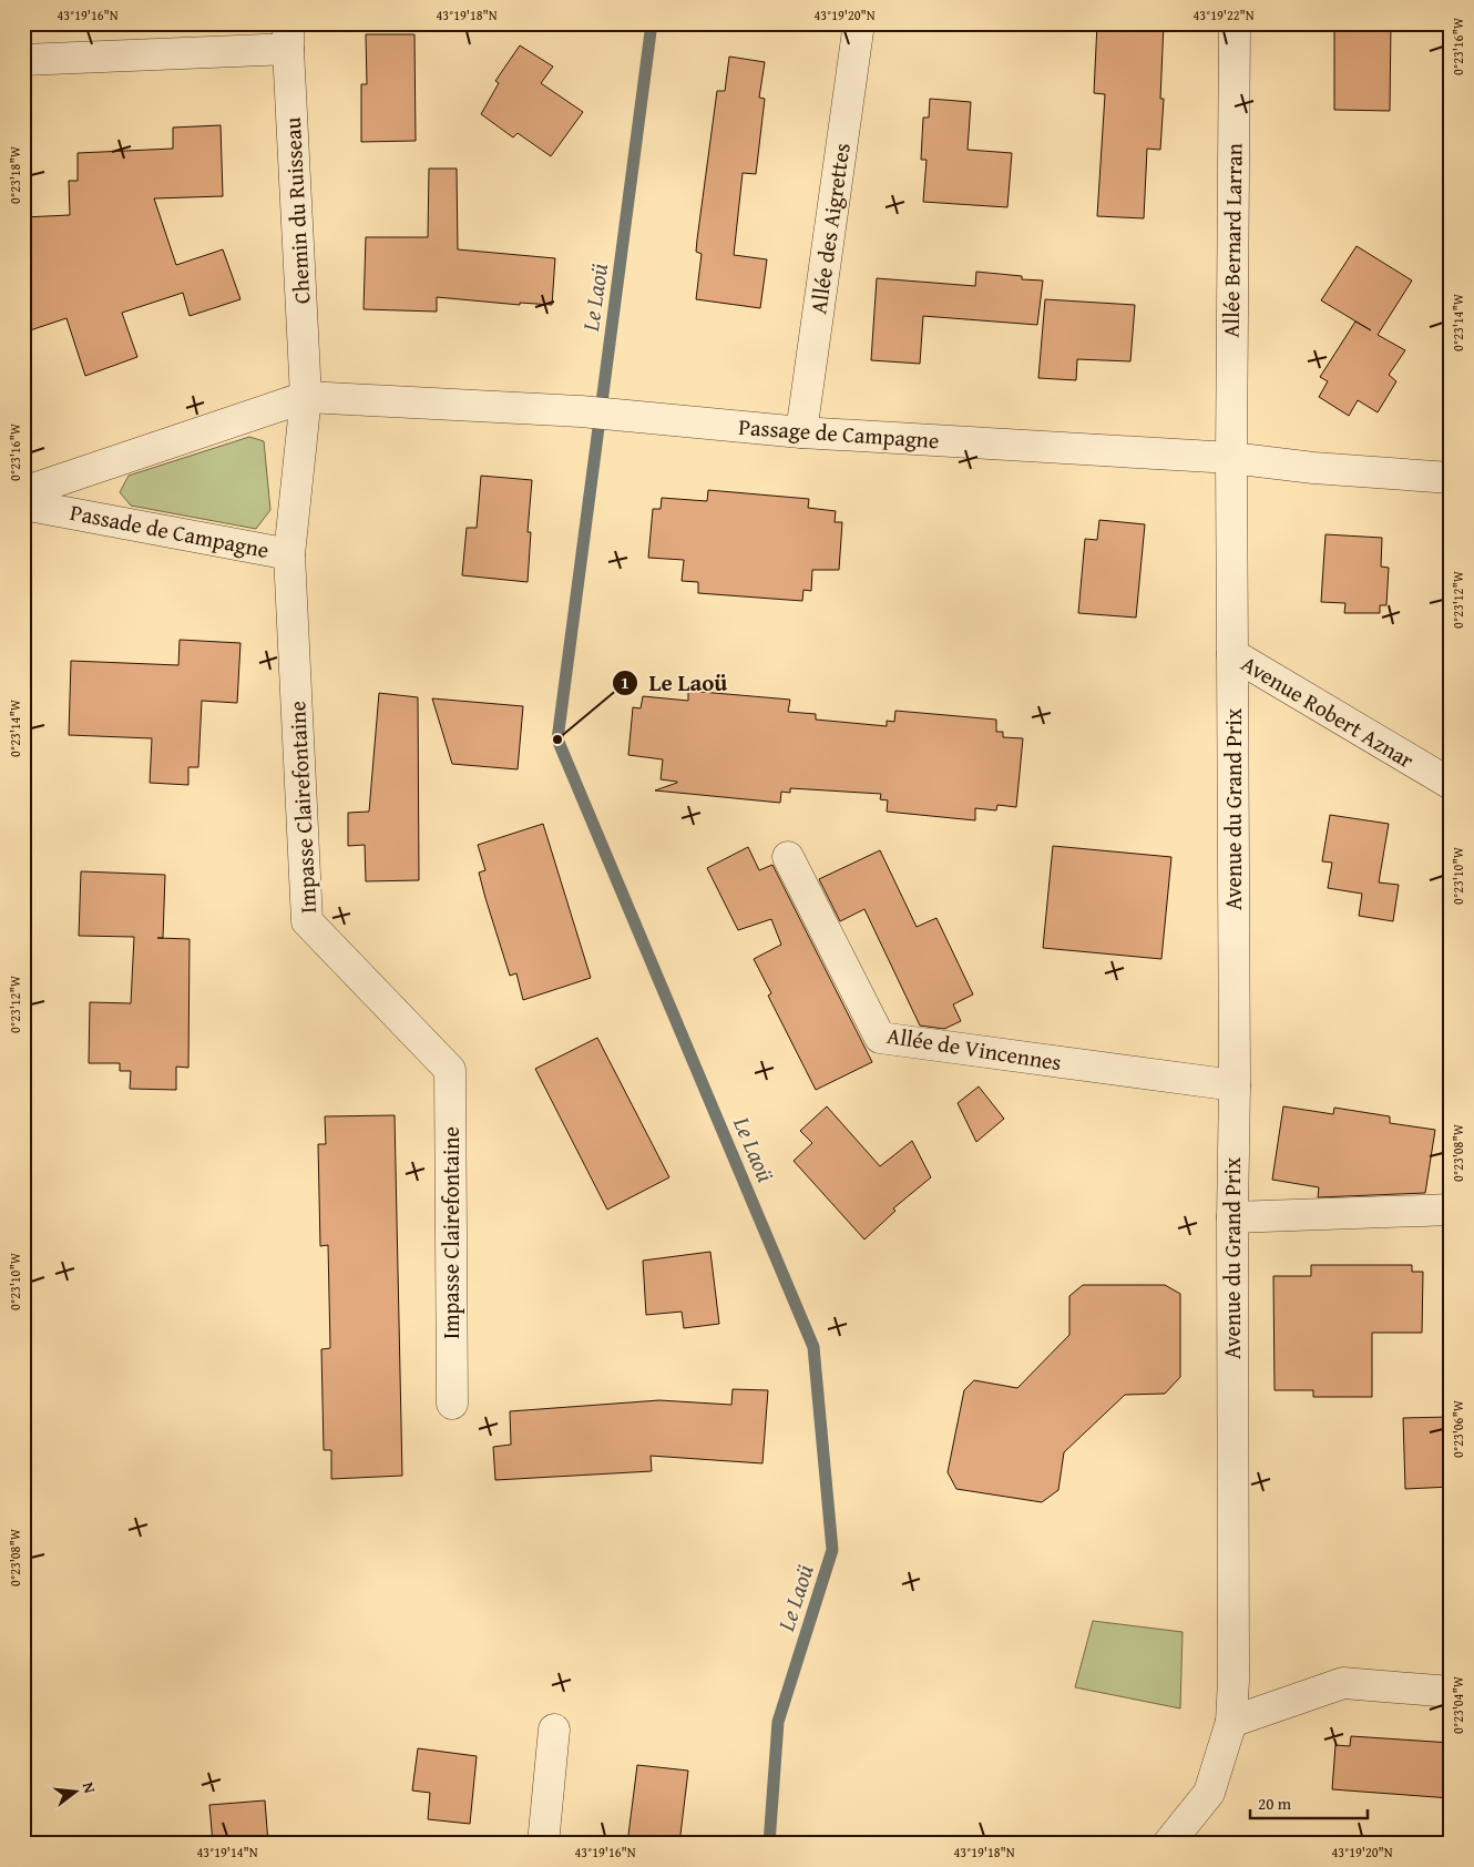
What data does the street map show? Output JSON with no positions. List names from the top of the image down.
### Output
{
  "streets": {
    "street": [
      "Chemin du Ruisseau",
      "Allée des Aigrettes",
      "Allée Bernard Larran",
      "Passage de Campagne",
      "Passade de Campagne",
      "Avenue Robert Aznar",
      "Impasse Clairefontaine",
      "Avenue du Grand Prix",
      "Allée de Vincennes"
    ]
  },
  "crossings": [
    ["Chemin du Ruisseau", "Passade de Campagne"],
    ["Allée des Aigrettes", "Passage de Campagne"],
    ["Allée Bernard Larran", "Passage de Campagne"],
    ["Allée Bernard Larran", "Avenue Robert Aznar"],
    ["Passage de Campagne", "Passade de Campagne"],
    ["Passage de Campagne", "Avenue Robert Aznar"],
    ["Passade de Campagne", "Impasse Clairefontaine"],
    ["Avenue Robert Aznar", "Avenue du Grand Prix"],
    ["Avenue du Grand Prix", "Allée de Vincennes"]
  ],
  "water": ["Le Laoü"],
  "places": ["Le Laoü"],
  "scale_bar": "20 m",
  "north": "right",
  "coordinates": [
    "43°19'16\"N",
    "43°19'18\"N",
    "43°19'20\"N",
    "43°19'22\"N",
    "0°23'16\"W",
    "0°23'18\"W",
    "0°23'14\"W",
    "0°23'12\"W",
    "0°23'10\"W",
    "0°23'08\"W",
    "0°23'06\"W",
    "0°23'04\"W",
    "43°19'14\"N"
  ]
}
